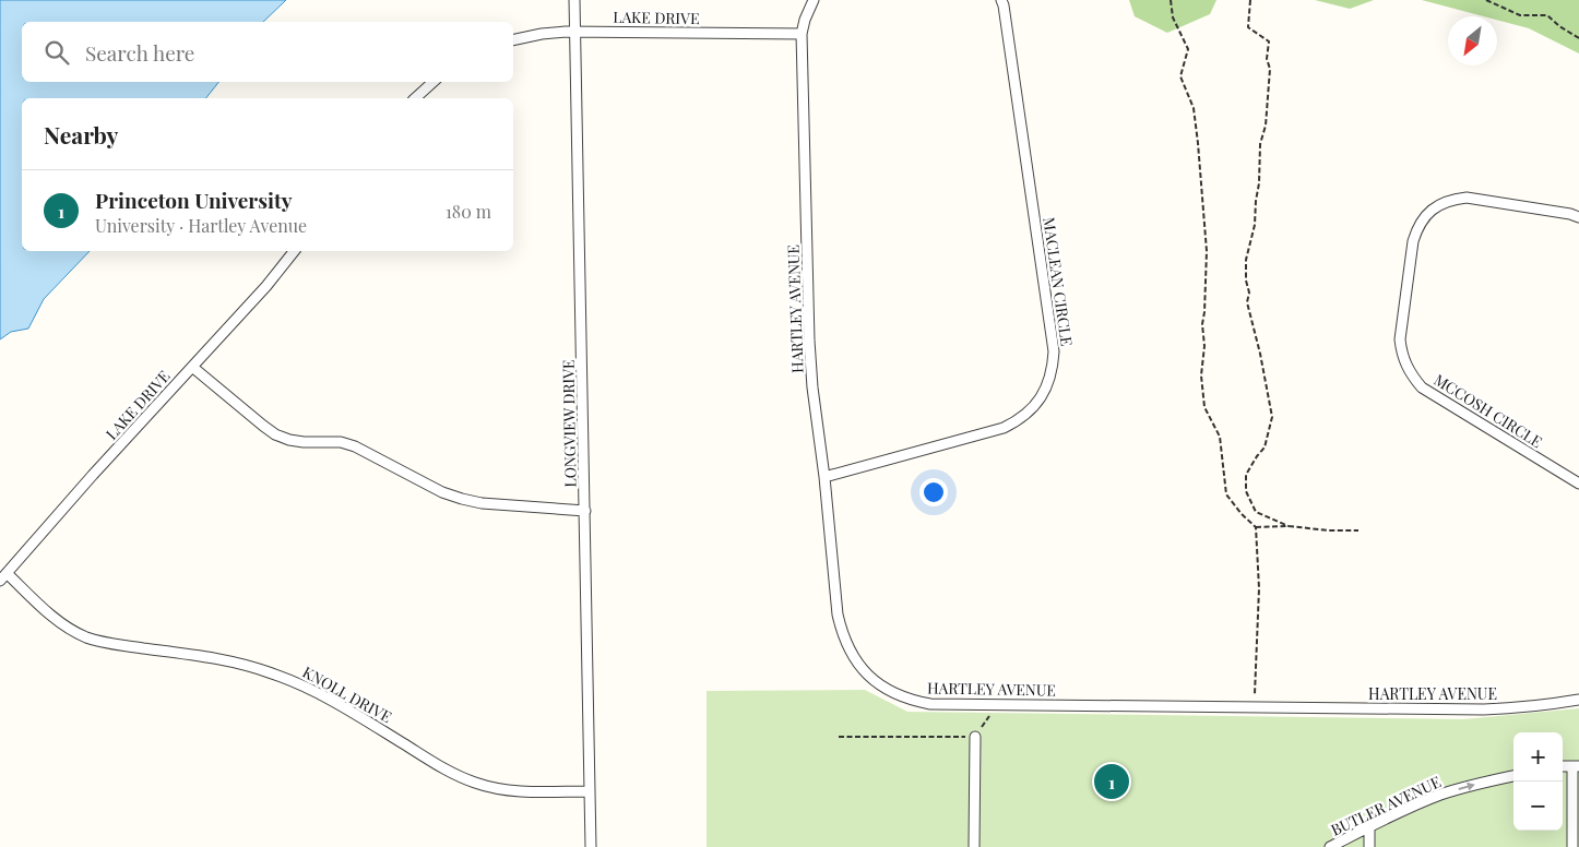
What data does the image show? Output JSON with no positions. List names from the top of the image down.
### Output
{
  "streets": {
    "street": [
      "LAKE DRIVE",
      "MACLEAN CIRCLE",
      "HARTLEY AVENUE",
      "MCCOSH CIRCLE",
      "LONGVIEW DRIVE",
      "KNOLL DRIVE",
      "BUTLER AVENUE"
    ]
  },
  "crossings": [
    ["LAKE DRIVE", "HARTLEY AVENUE"],
    ["LAKE DRIVE", "LONGVIEW DRIVE"],
    ["LAKE DRIVE", "KNOLL DRIVE"],
    ["MACLEAN CIRCLE", "HARTLEY AVENUE"],
    ["LONGVIEW DRIVE", "KNOLL DRIVE"]
  ],
  "one_way": ["BUTLER AVENUE"],
  "north": "bottom left",
  "page": {
    "search": "Search here",
    "heading": "Nearby",
    "list": [
      {
        "mark": "1",
        "name": "Princeton University",
        "note": "University · Hartley Avenue",
        "value": "180 m"
      }
    ],
    "map_buttons": ["+", "−"],
    "pins": "1"
  }
}
